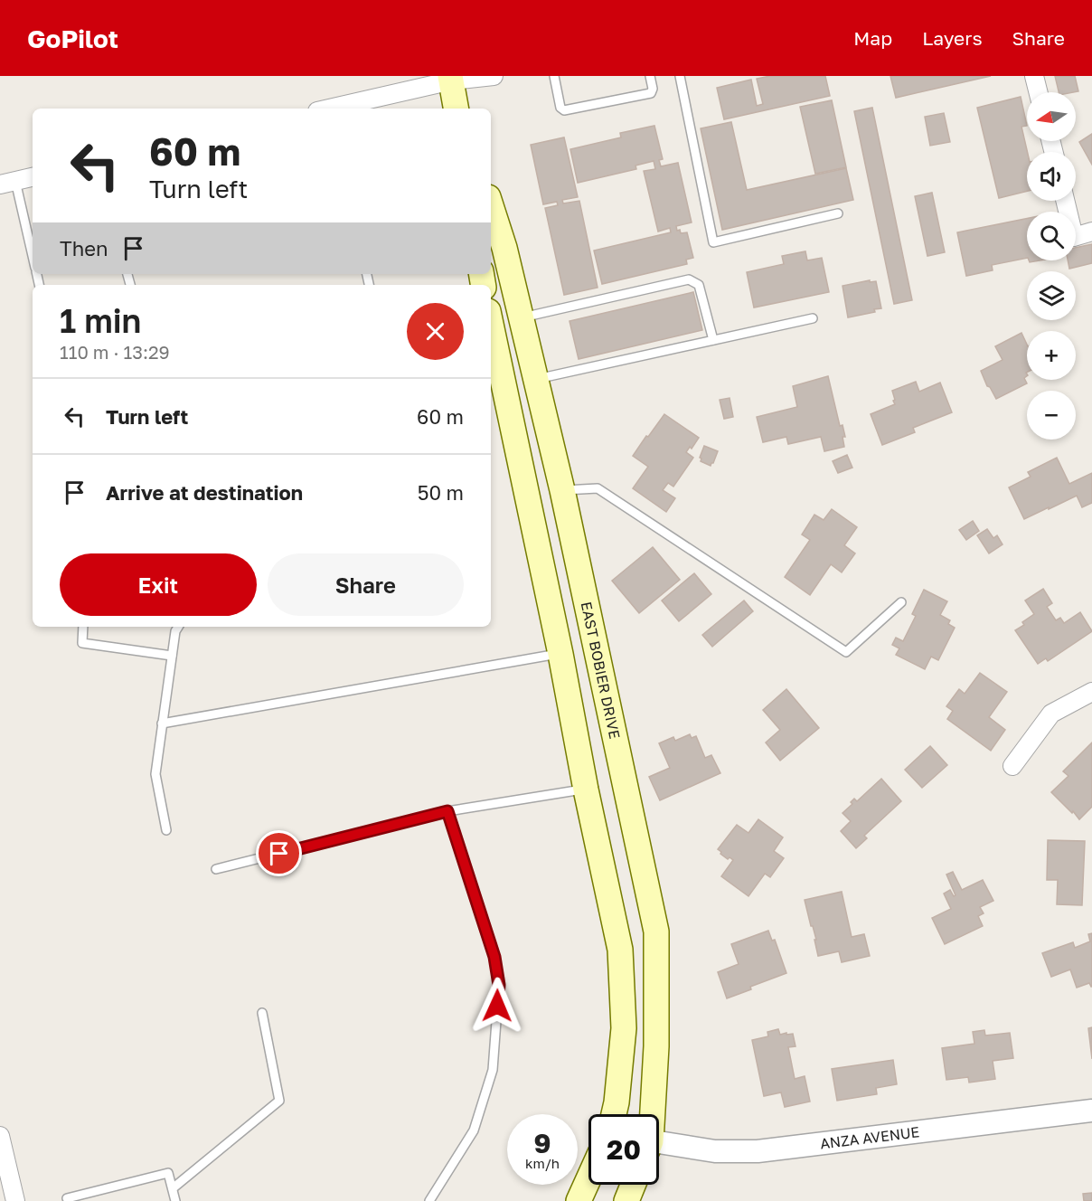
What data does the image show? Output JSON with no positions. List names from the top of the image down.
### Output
{
  "streets": {
    "main road": ["EAST BOBIER DRIVE"],
    "street": ["ANZA AVENUE"]
  },
  "north": "left",
  "page": {
    "header": "GoPilot",
    "nav": ["Map", "Layers", "Share"],
    "map_buttons": ["+", "−"],
    "turn": ["60 m", "Turn left"],
    "then": "Then",
    "heading": ["1 min", "110 m · 13:29"],
    "list": [
      {
        "name": "Turn left",
        "value": "60 m"
      },
      {
        "name": "Arrive at destination",
        "value": "50 m"
      }
    ],
    "buttons": ["Exit", "Share"],
    "speed": "9 km/h",
    "limit": "20"
  }
}
